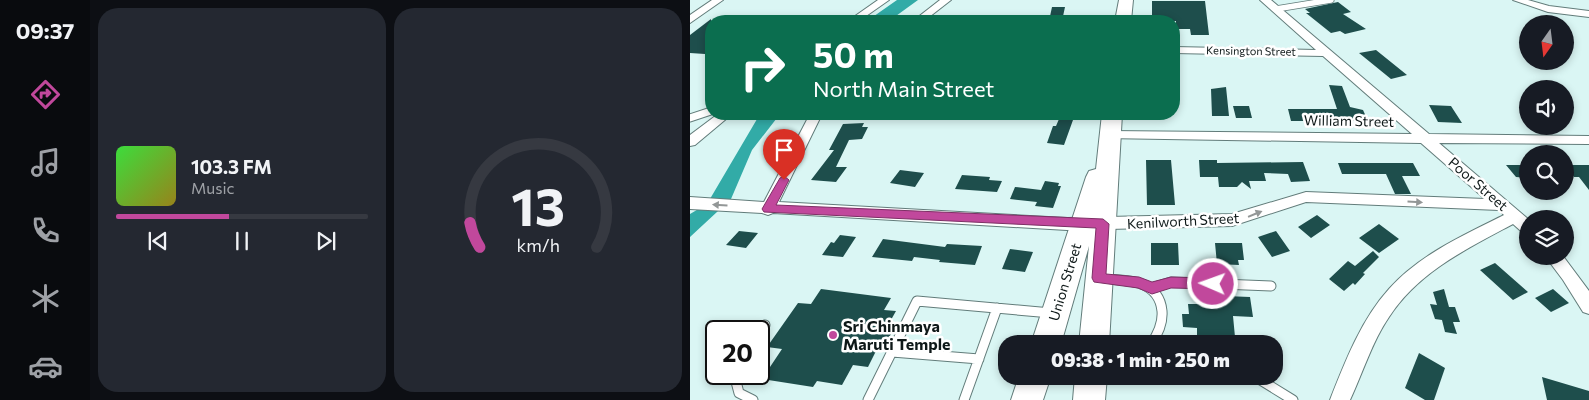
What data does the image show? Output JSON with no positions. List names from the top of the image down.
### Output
{
  "streets": {
    "main road": ["Union Street"],
    "street": [
      "Kensington Street",
      "William Street",
      "Poor Street",
      "Kenilworth Street"
    ]
  },
  "crossings": [
    ["Kensington Street", "Poor Street"],
    ["William Street", "Poor Street"],
    ["Poor Street", "Kenilworth Street"],
    ["Kenilworth Street", "Union Street"]
  ],
  "places": ["Sri Chinmaya Maruti Temple"],
  "north": "bottom",
  "page": {
    "tabs": "09:37",
    "turn": ["50 m", "North Main Street"],
    "song": ["103.3 FM", "Music"],
    "limit": "20",
    "trip": "09:38 · 1 min · 250 m",
    "gauge": ["13", "km/h"]
  }
}
